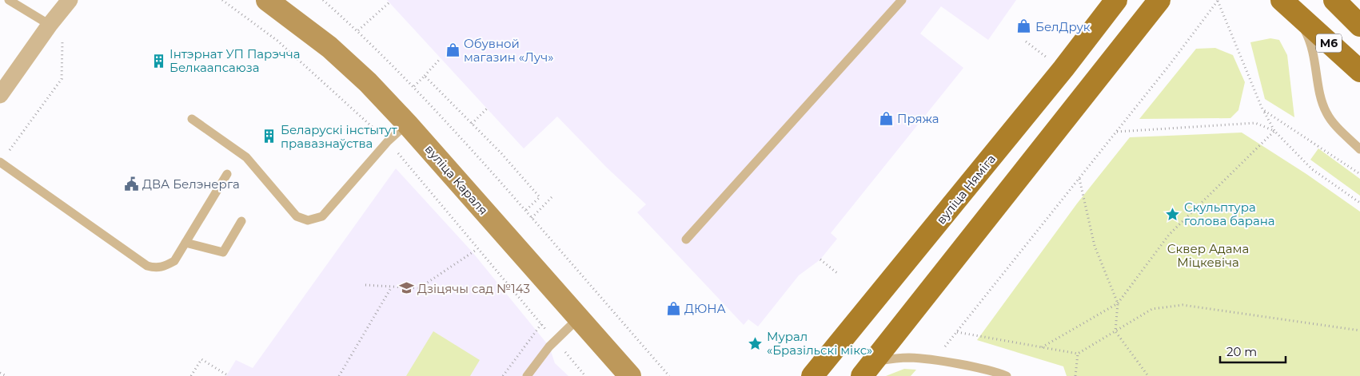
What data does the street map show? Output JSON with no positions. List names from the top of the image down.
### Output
{
  "streets": {
    "main road": ["М6", "вуліца Караля", "вуліца Няміга"]
  },
  "parks": ["Сквер Адама Міцкевіча"],
  "places": {
    "shop": [
      "БелДрук",
      "Обувной магазин «Луч»",
      "Пряжа",
      "ДЮНА"
    ],
    "building": ["Інтэрнат УП Парэчча Белкаапсаюза", "Беларускі інстытут правазнаўства"],
    "public building": ["ДВА Белэнерга"],
    "place": ["Скульптура голова барана", "Мурал «Бразільскі мікс»"],
    "school or university": ["Дзіцячы сад №143"]
  },
  "scale_bar": "20 m"
}
